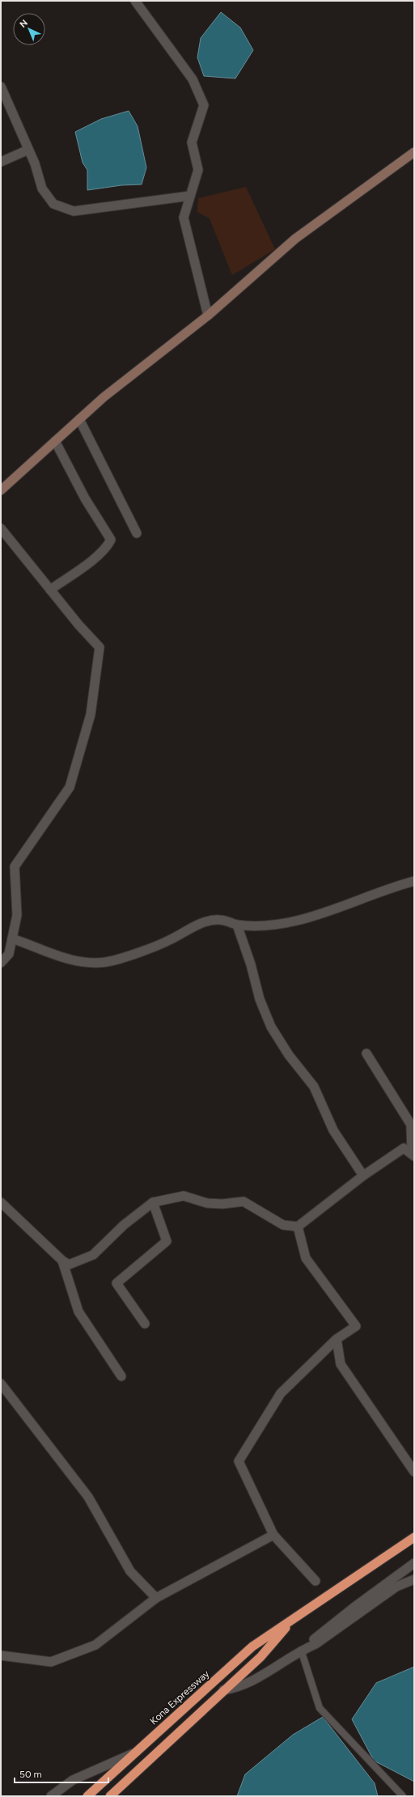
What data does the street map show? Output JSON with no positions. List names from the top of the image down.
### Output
{
  "streets": {
    "highway": ["Kona Expressway"]
  },
  "scale_bar": "50 m",
  "north": "top left"
}
